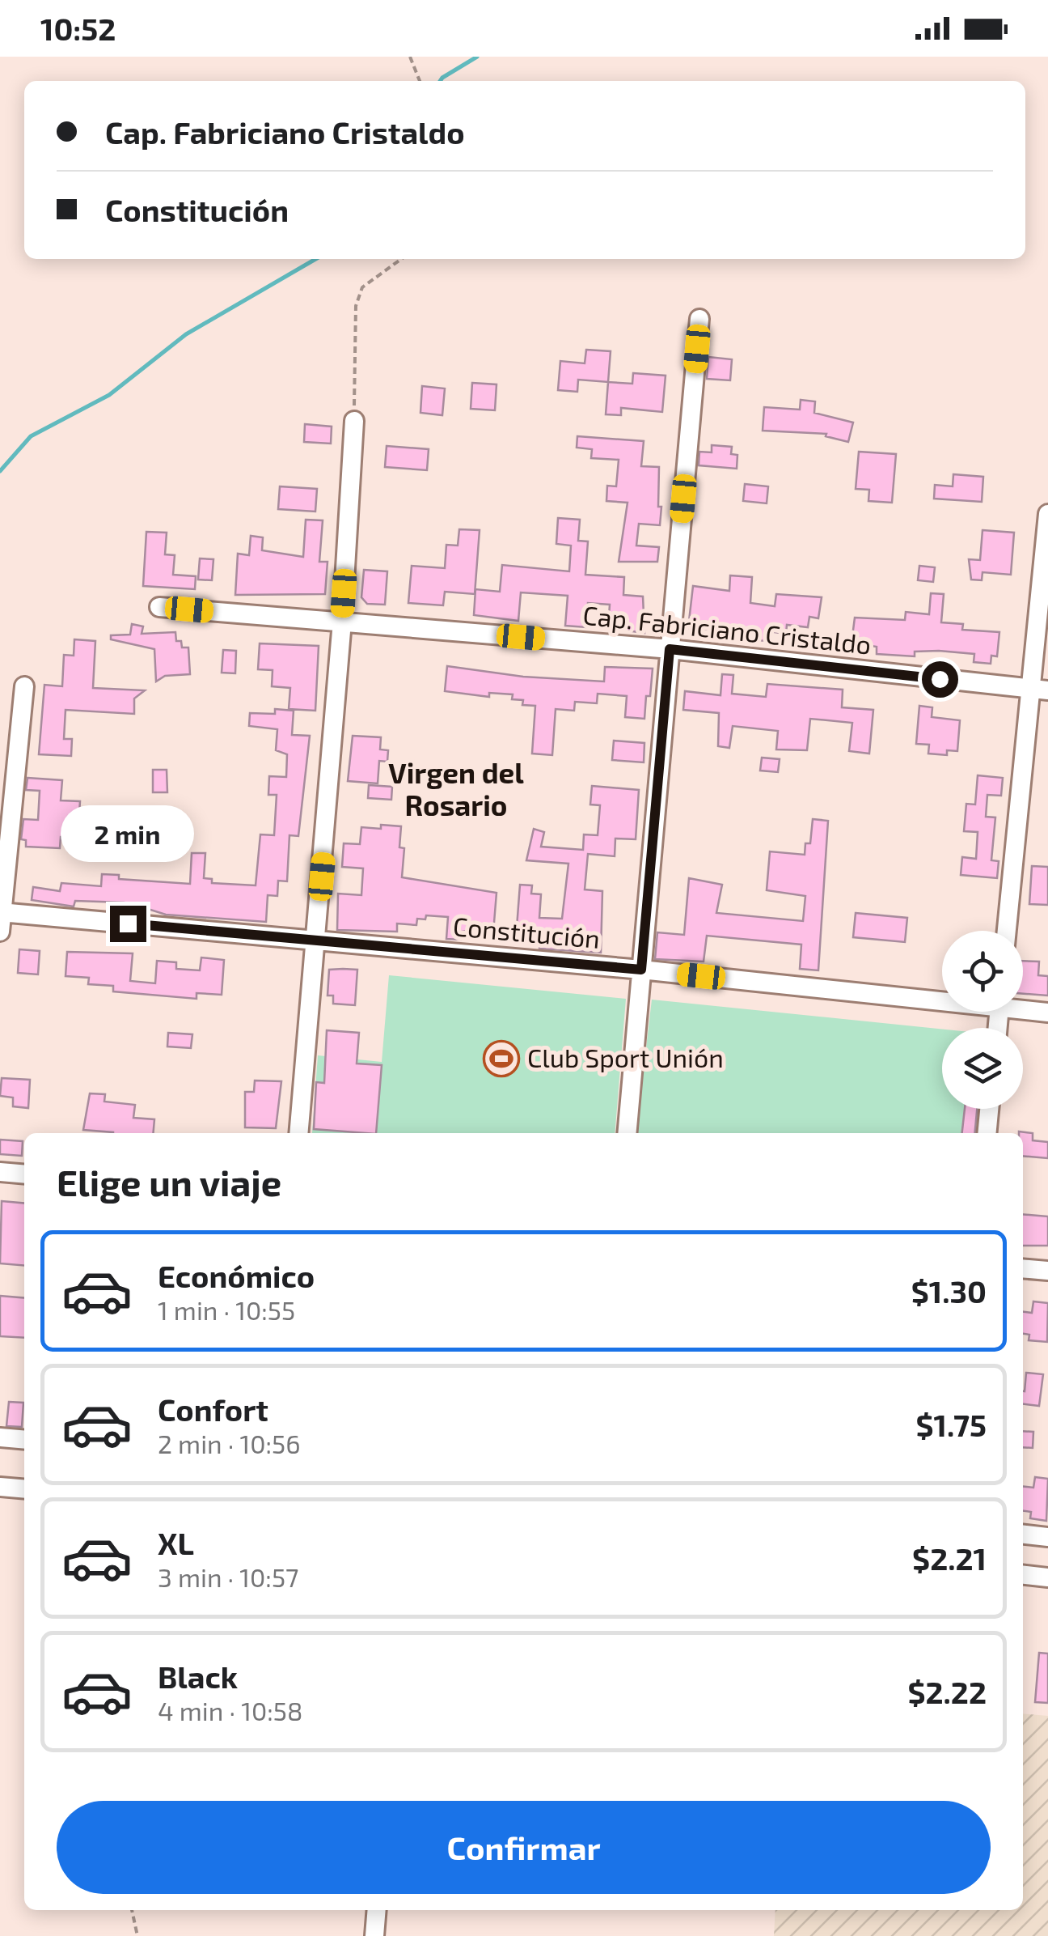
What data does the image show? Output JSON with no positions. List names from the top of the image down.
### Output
{
  "streets": {
    "street": ["Cap. Fabriciano Cristaldo", "Constitución"]
  },
  "districts": ["Virgen del Rosario"],
  "places": {
    "sports": ["Club Sport Unión"]
  },
  "page": {
    "status": "10:52",
    "banner": ["Cap. Fabriciano Cristaldo", "Constitución"],
    "bubble": "2 min",
    "heading": "Elige un viaje",
    "list": [
      {
        "name": "Económico",
        "note": "1 min · 10:55",
        "value": "$1.30"
      },
      {
        "name": "Confort",
        "note": "2 min · 10:56",
        "value": "$1.75"
      },
      {
        "name": "XL",
        "note": "3 min · 10:57",
        "value": "$2.21"
      },
      {
        "name": "Black",
        "note": "4 min · 10:58",
        "value": "$2.22"
      }
    ],
    "buttons": "Confirmar"
  }
}
